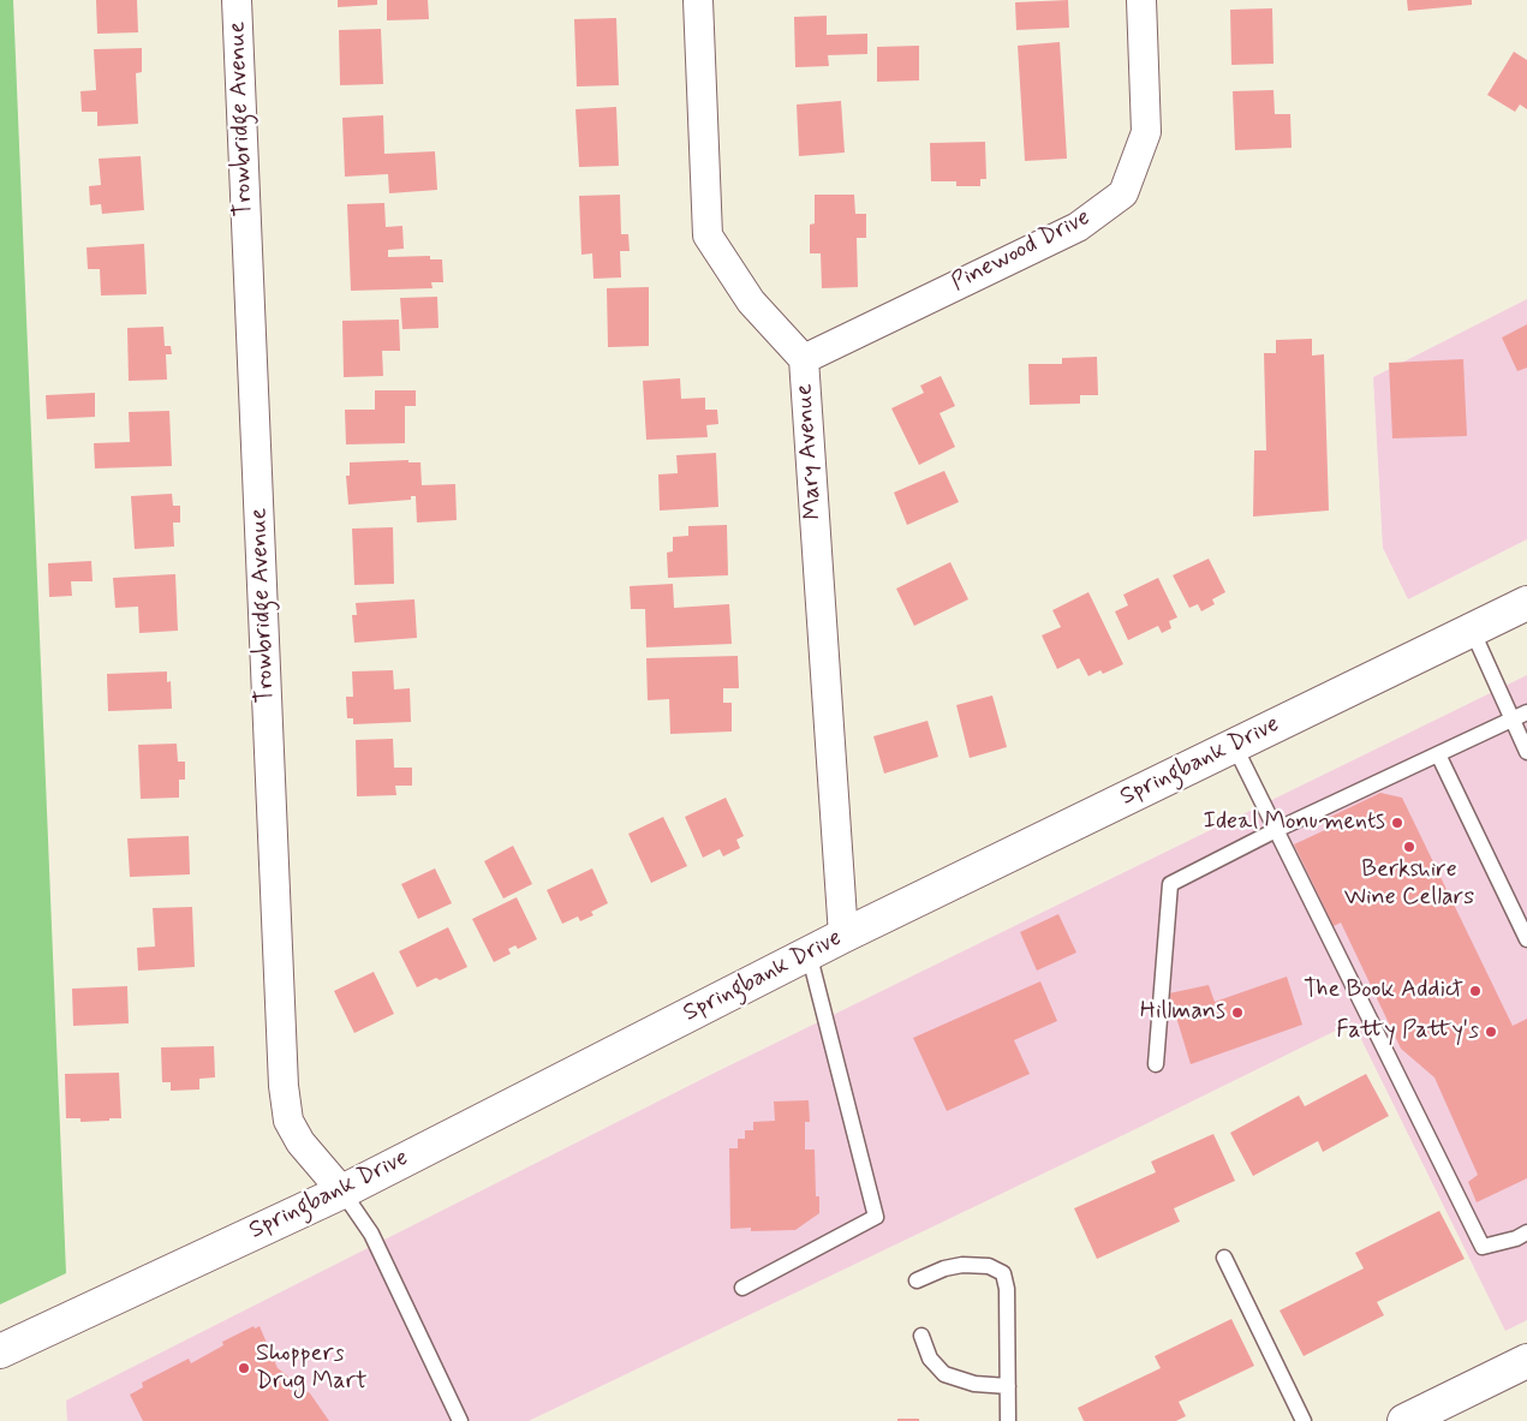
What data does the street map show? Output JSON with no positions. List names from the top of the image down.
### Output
{
  "streets": {
    "main road": ["Springbank Drive"],
    "street": ["Trowbridge Avenue", "Pinewood Drive", "Mary Avenue"]
  },
  "crossings": [
    ["Trowbridge Avenue", "Springbank Drive"],
    ["Pinewood Drive", "Mary Avenue"],
    ["Mary Avenue", "Springbank Drive"]
  ],
  "places": [
    "Ideal Monuments",
    "Berkshire Wine Cellars",
    "The Book Addict",
    "Hillmans",
    "Fatty Patty's",
    "Shoppers Drug Mart"
  ]
}
